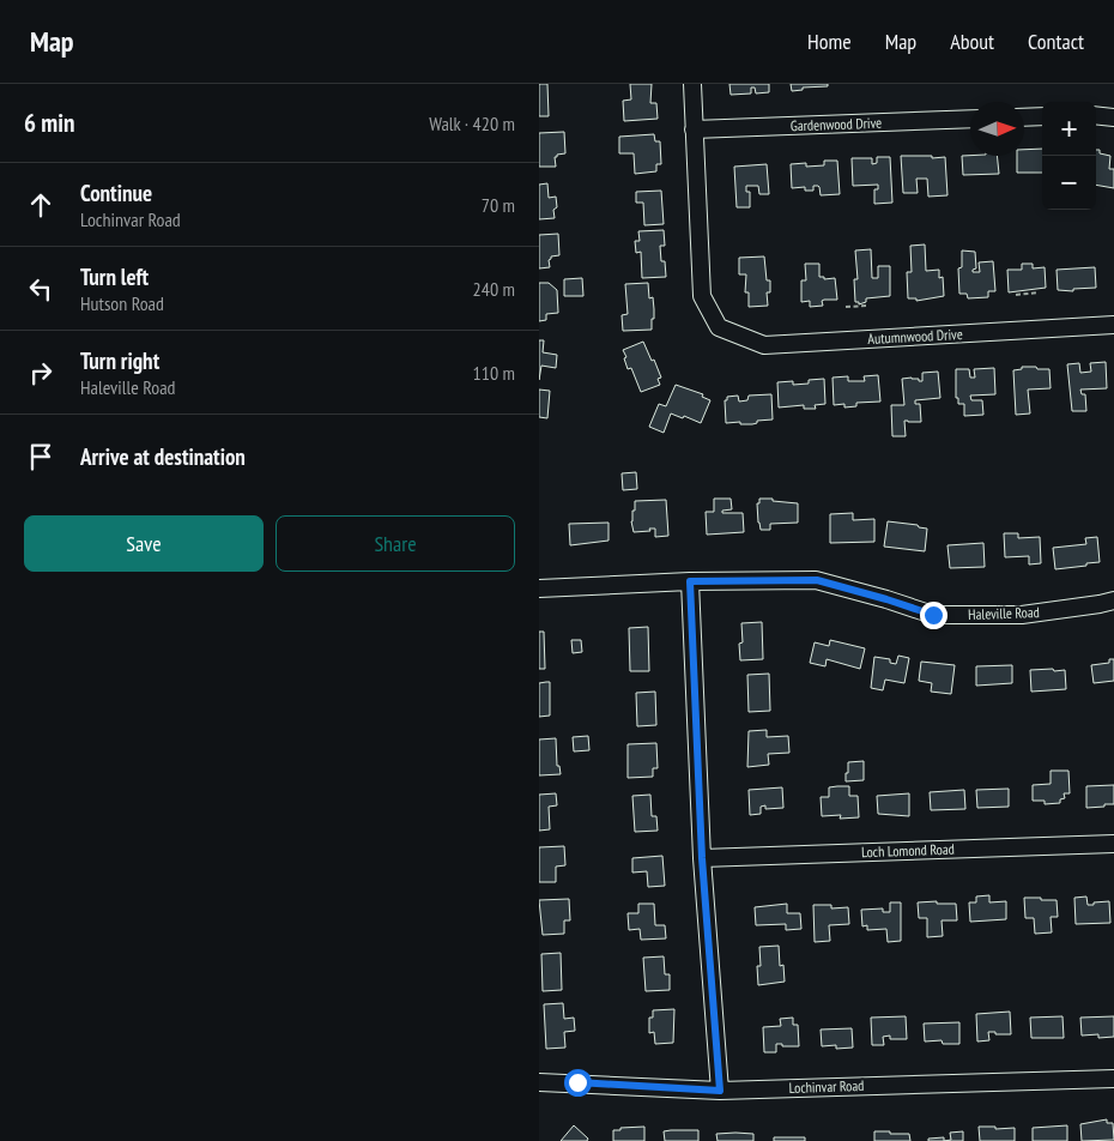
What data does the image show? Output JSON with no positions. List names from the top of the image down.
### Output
{
  "streets": {
    "street": [
      "Gardenwood Drive",
      "Autumnwood Drive",
      "Haleville Road",
      "Loch Lomond Road",
      "Lochinvar Road"
    ]
  },
  "crossings": [
    ["Gardenwood Drive", "Autumnwood Drive"]
  ],
  "north": "right",
  "page": {
    "header": "Map",
    "nav": [
      "Home",
      "Map",
      "About",
      "Contact"
    ],
    "heading": ["6 min", "Walk · 420 m"],
    "map_buttons": ["+", "−"],
    "list": [
      ["Continue", "Lochinvar Road", "70 m"],
      ["Turn left", "Hutson Road", "240 m"],
      ["Turn right", "Haleville Road", "110 m"],
      "Arrive at destination"
    ],
    "buttons": ["Save", "Share"]
  }
}
